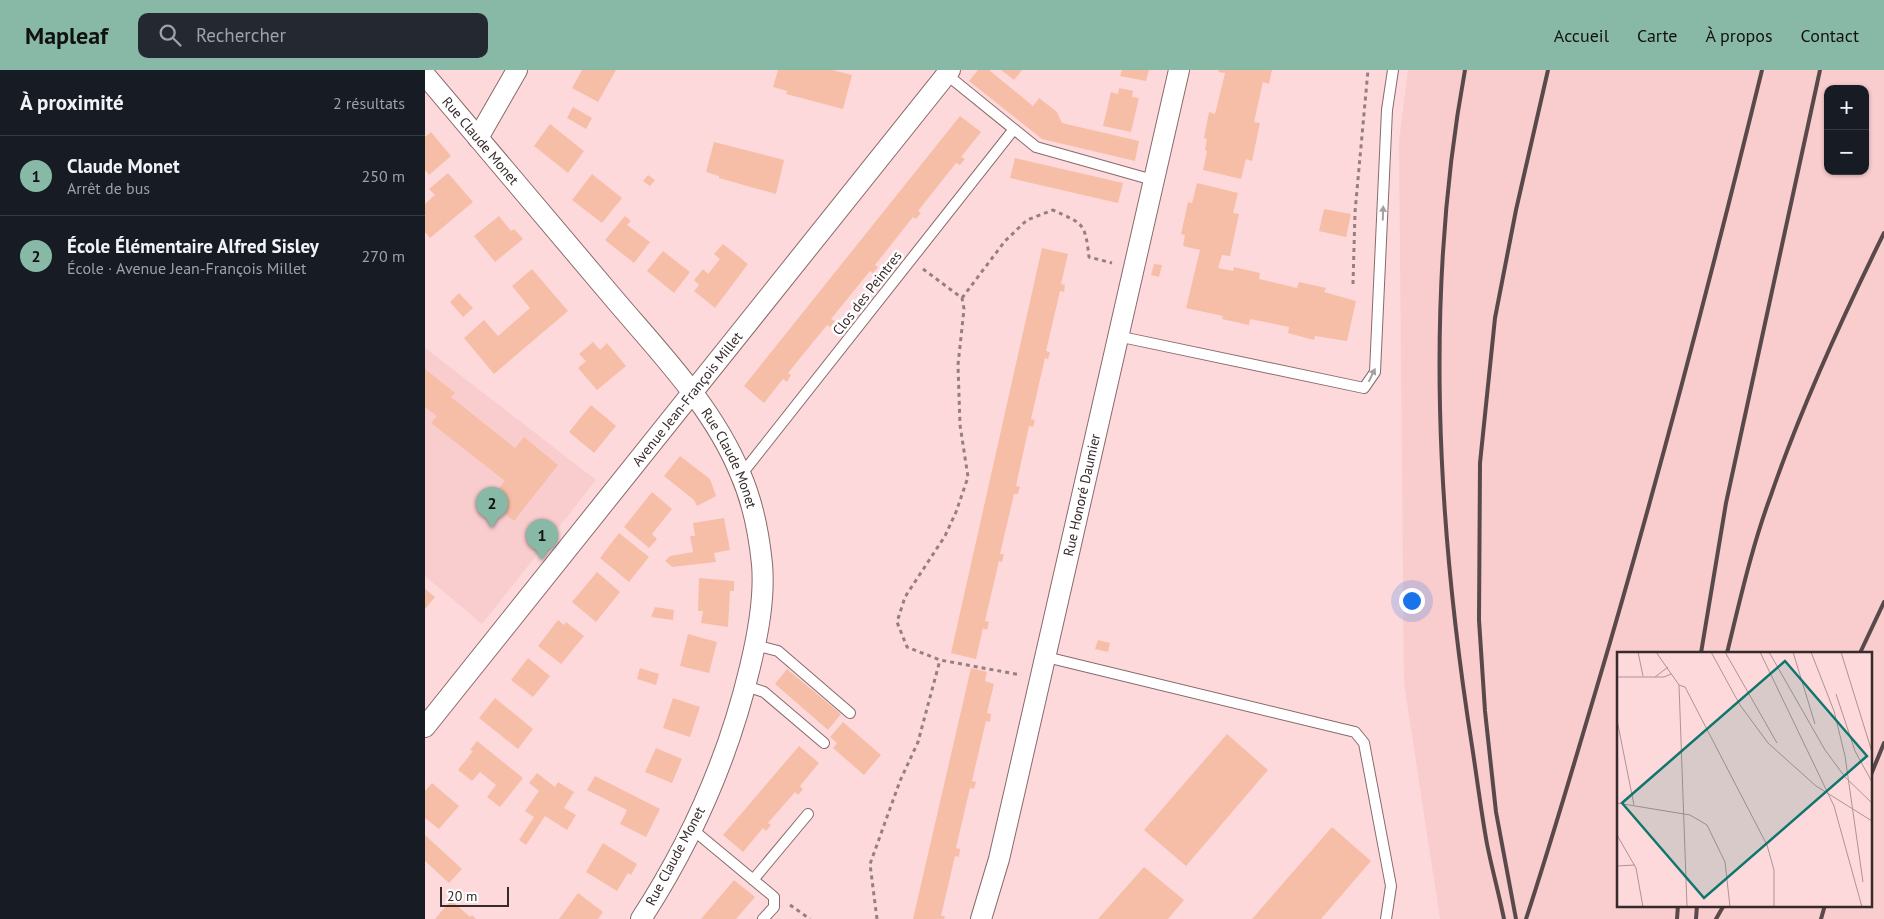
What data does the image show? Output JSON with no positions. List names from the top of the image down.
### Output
{
  "streets": {
    "street": ["Rue Claude Monet", "Avenue Jean-François Millet", "Rue Honoré Daumier"],
    "lane": ["Clos des Peintres"]
  },
  "crossings": [
    ["Rue Claude Monet", "Clos des Peintres"],
    ["Rue Claude Monet", "Avenue Jean-François Millet"]
  ],
  "scale_bar": "20 m",
  "page": {
    "header": "Mapleaf",
    "search": "Rechercher",
    "nav": [
      "Accueil",
      "Carte",
      "À propos",
      "Contact"
    ],
    "heading": ["À proximité", "2 résultats"],
    "map_buttons": ["+", "−"],
    "list": [
      {
        "mark": "1",
        "name": "Claude Monet",
        "note": "Arrêt de bus",
        "value": "250 m"
      },
      {
        "mark": "2",
        "name": "École Élémentaire Alfred Sisley",
        "note": "École · Avenue Jean-François Millet",
        "value": "270 m"
      }
    ],
    "pins": ["2", "1"],
    "scale": "20 m"
  }
}
